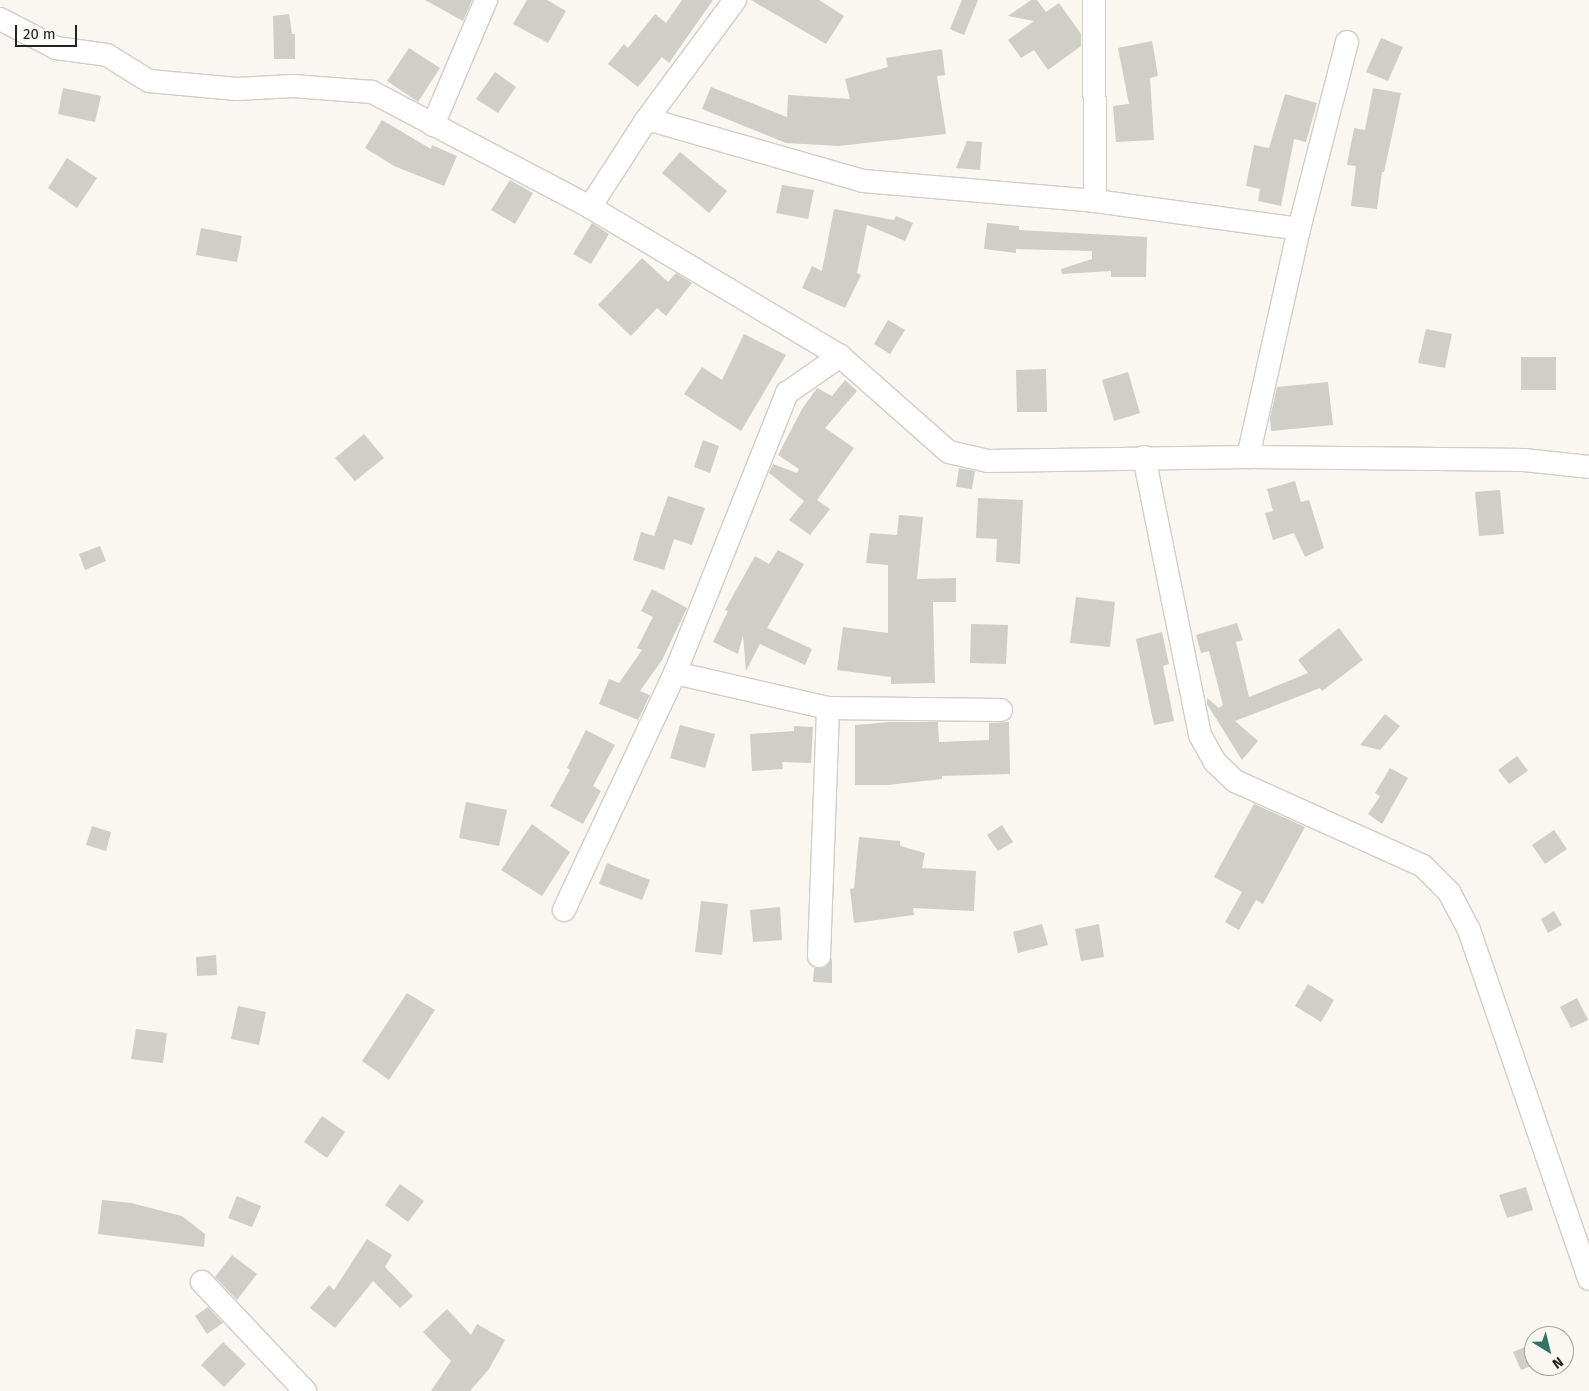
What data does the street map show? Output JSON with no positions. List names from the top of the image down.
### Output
{
  "scale_bar": "20 m",
  "north": "bottom right"
}
